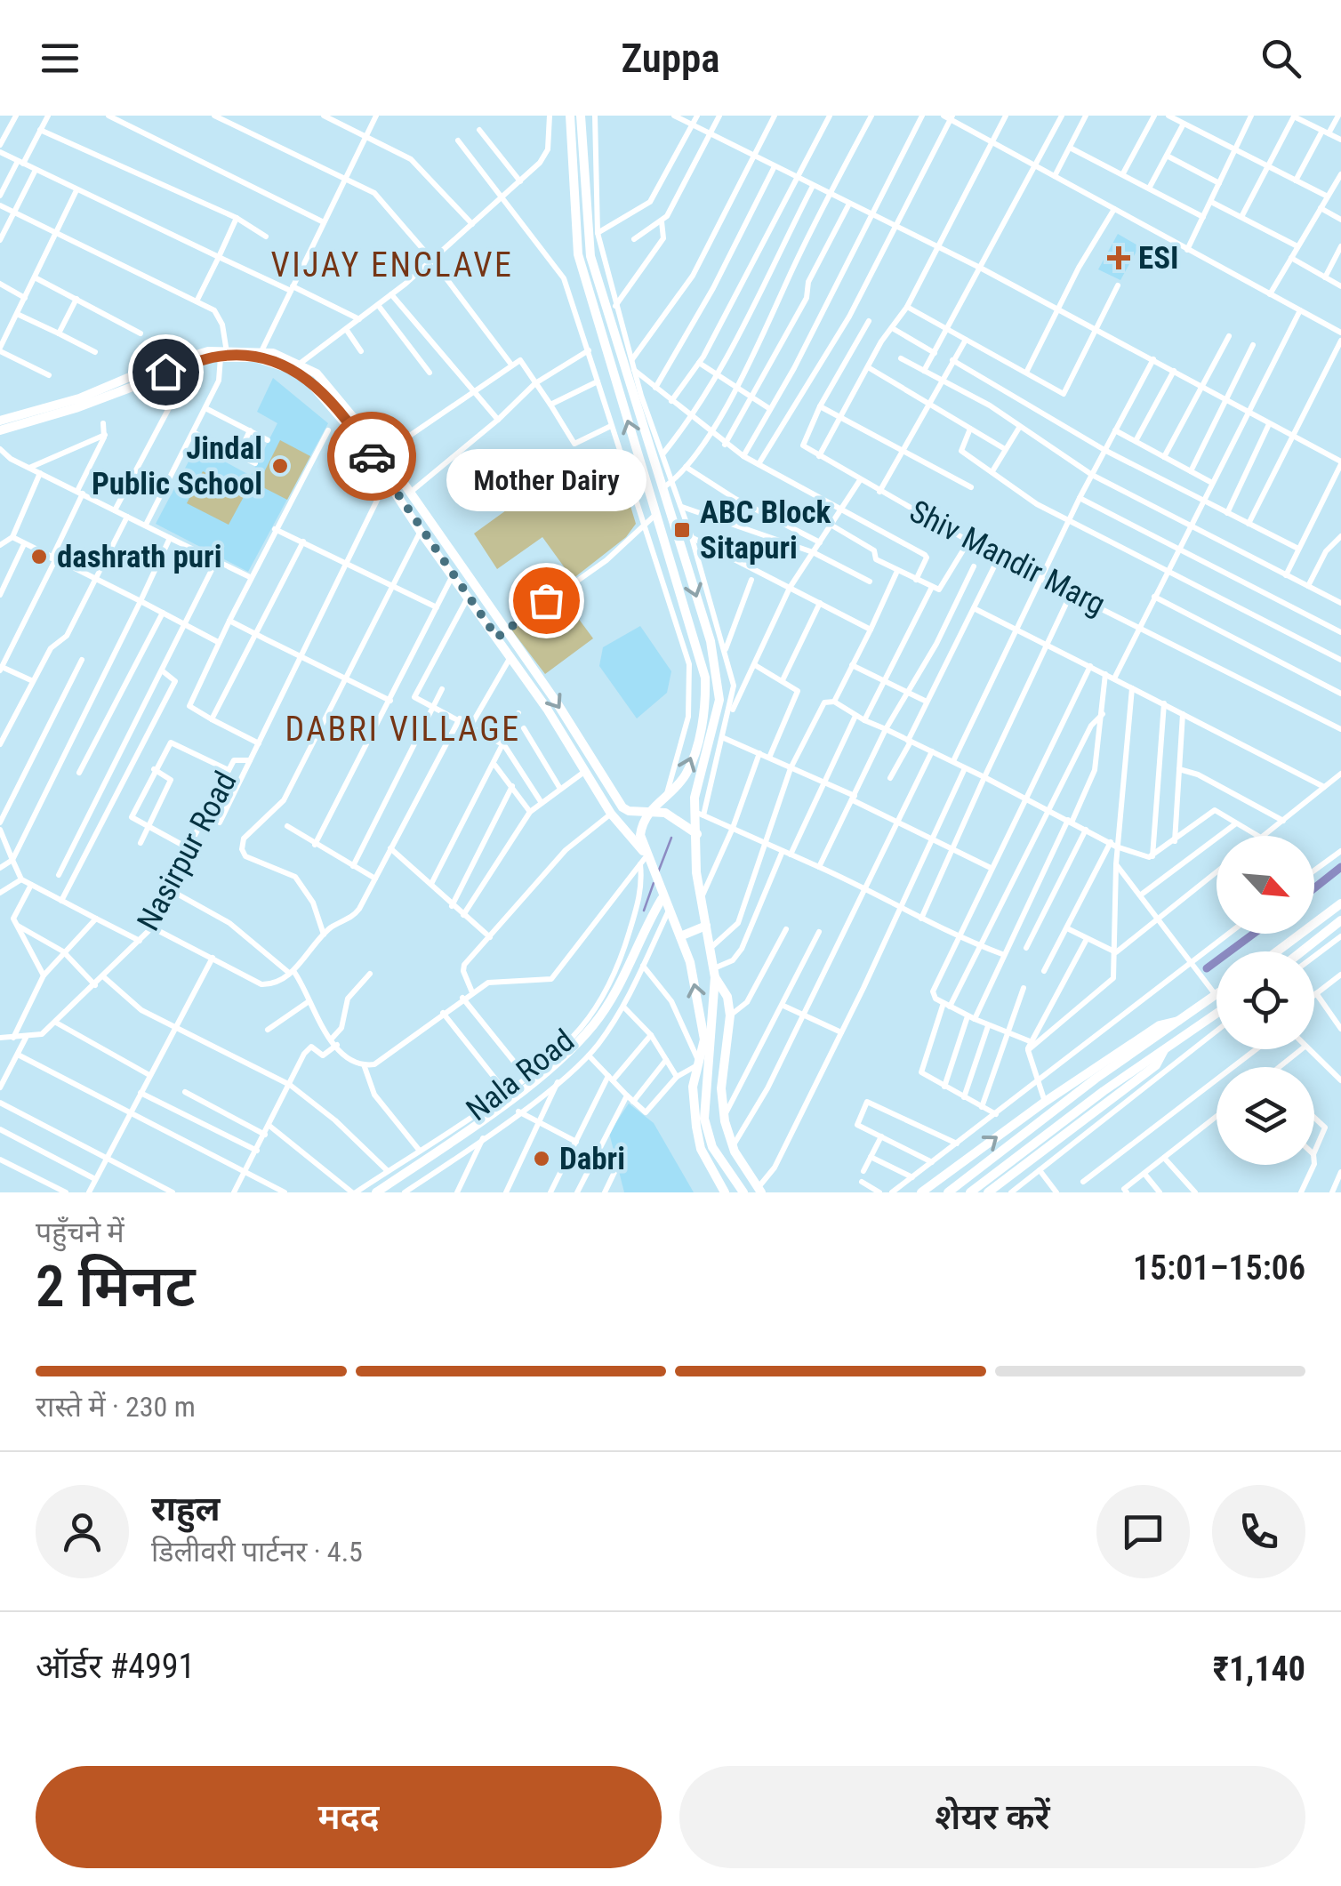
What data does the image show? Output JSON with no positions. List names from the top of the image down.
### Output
{
  "streets": {
    "street": ["Shiv Mandir Marg", "Nasirpur Road", "Nala Road"]
  },
  "districts": ["VIJAY ENCLAVE", "DABRI VILLAGE"],
  "places": {
    "health": ["ESI"],
    "other": [
      "Jindal Public School",
      "dashrath puri",
      "Mother Dairy",
      "Dabri"
    ],
    "transit": ["ABC Block Sitapuri"]
  },
  "north": "bottom right",
  "page": {
    "header": "Zuppa",
    "bubble": "Mother Dairy",
    "heading": ["2 मिनट", "पहुँचने में", "15:01–15:06"],
    "panel": [
      "राहुल",
      "डिलीवरी पार्टनर · 4.5",
      "ऑर्डर #4991",
      "₹1,140"
    ],
    "bar": "रास्ते में · 230 m",
    "buttons": ["मदद", "शेयर करें"]
  }
}
